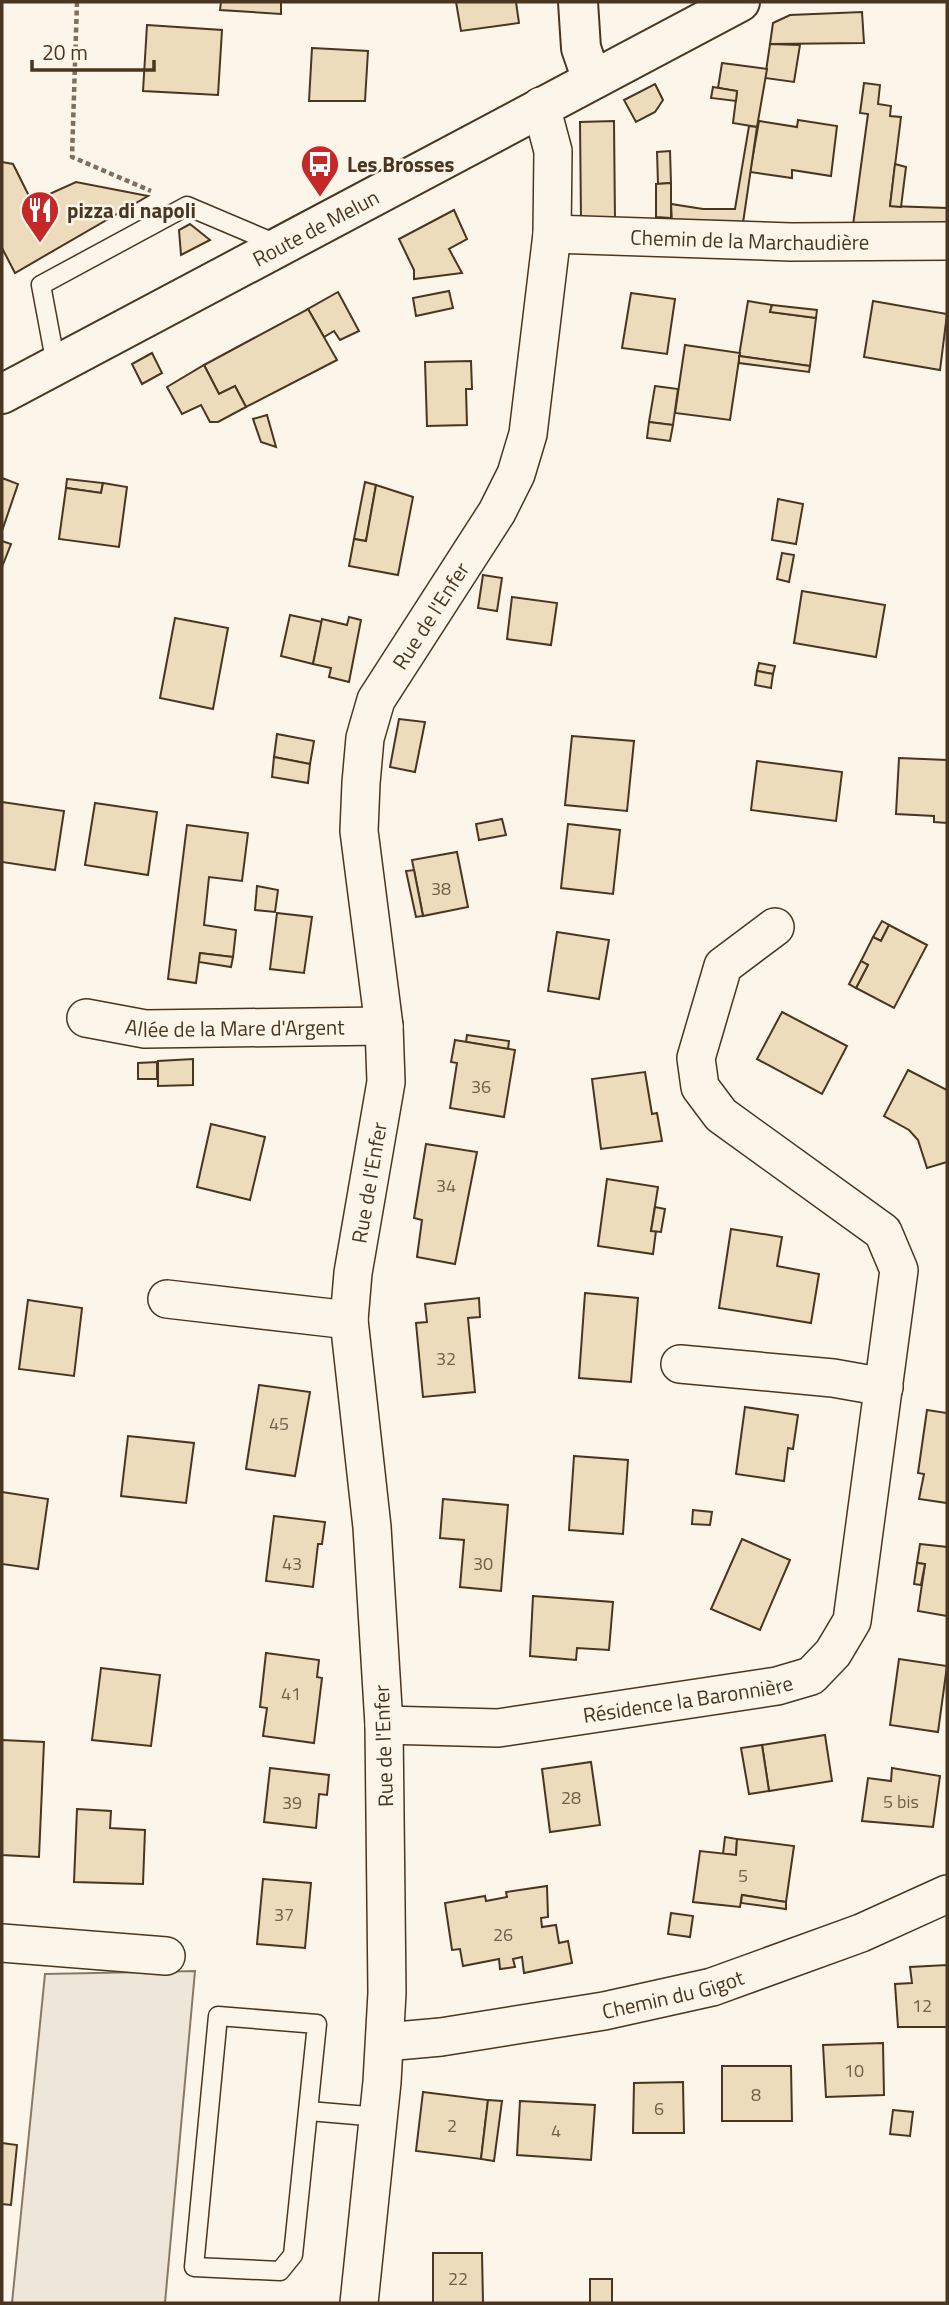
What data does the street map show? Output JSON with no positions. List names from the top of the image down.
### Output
{
  "streets": {
    "main road": ["Route de Melun"],
    "street": [
      "Chemin de la Marchaudière",
      "Rue de l'Enfer",
      "Allée de la Mare d'Argent",
      "Résidence la Baronnière",
      "Chemin du Gigot"
    ]
  },
  "crossings": [
    ["Route de Melun", "Rue de l'Enfer"],
    ["Chemin de la Marchaudière", "Rue de l'Enfer"],
    ["Rue de l'Enfer", "Allée de la Mare d'Argent"],
    ["Rue de l'Enfer", "Résidence la Baronnière"],
    ["Rue de l'Enfer", "Chemin du Gigot"]
  ],
  "places": {
    "bus stop": ["Les Brosses"],
    "restaurant": ["pizza di napoli"]
  },
  "house_numbers": [
    "38",
    "36",
    "34",
    "32",
    "45",
    "43",
    "30",
    "41",
    "28",
    "5 bis",
    "39",
    "5",
    "37",
    "26",
    "12",
    "10",
    "8",
    "6",
    "2",
    "4",
    "22"
  ],
  "scale_bar": "20 m"
}
